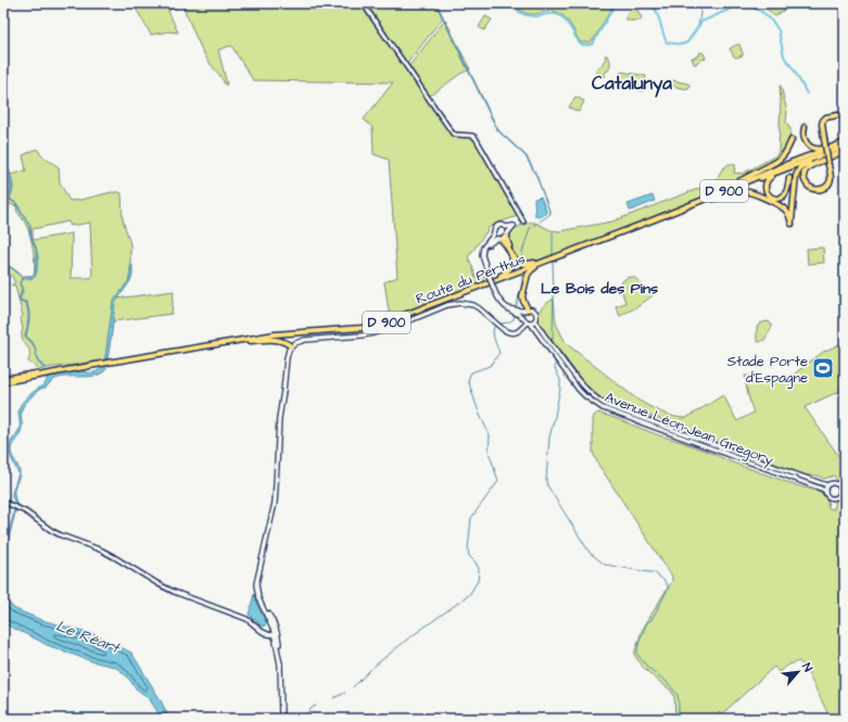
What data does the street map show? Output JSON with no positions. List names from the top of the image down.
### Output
{
  "streets": {
    "main road": ["D 900", "Route du Perthus"],
    "street": ["Avenue Léon-Jean Gregory"]
  },
  "districts": ["Catalunya", "Le Bois des Pins"],
  "water": ["Le Réart"],
  "places": {
    "sports": ["Stade Porte d'Espagne"]
  },
  "north": "top right"
}
